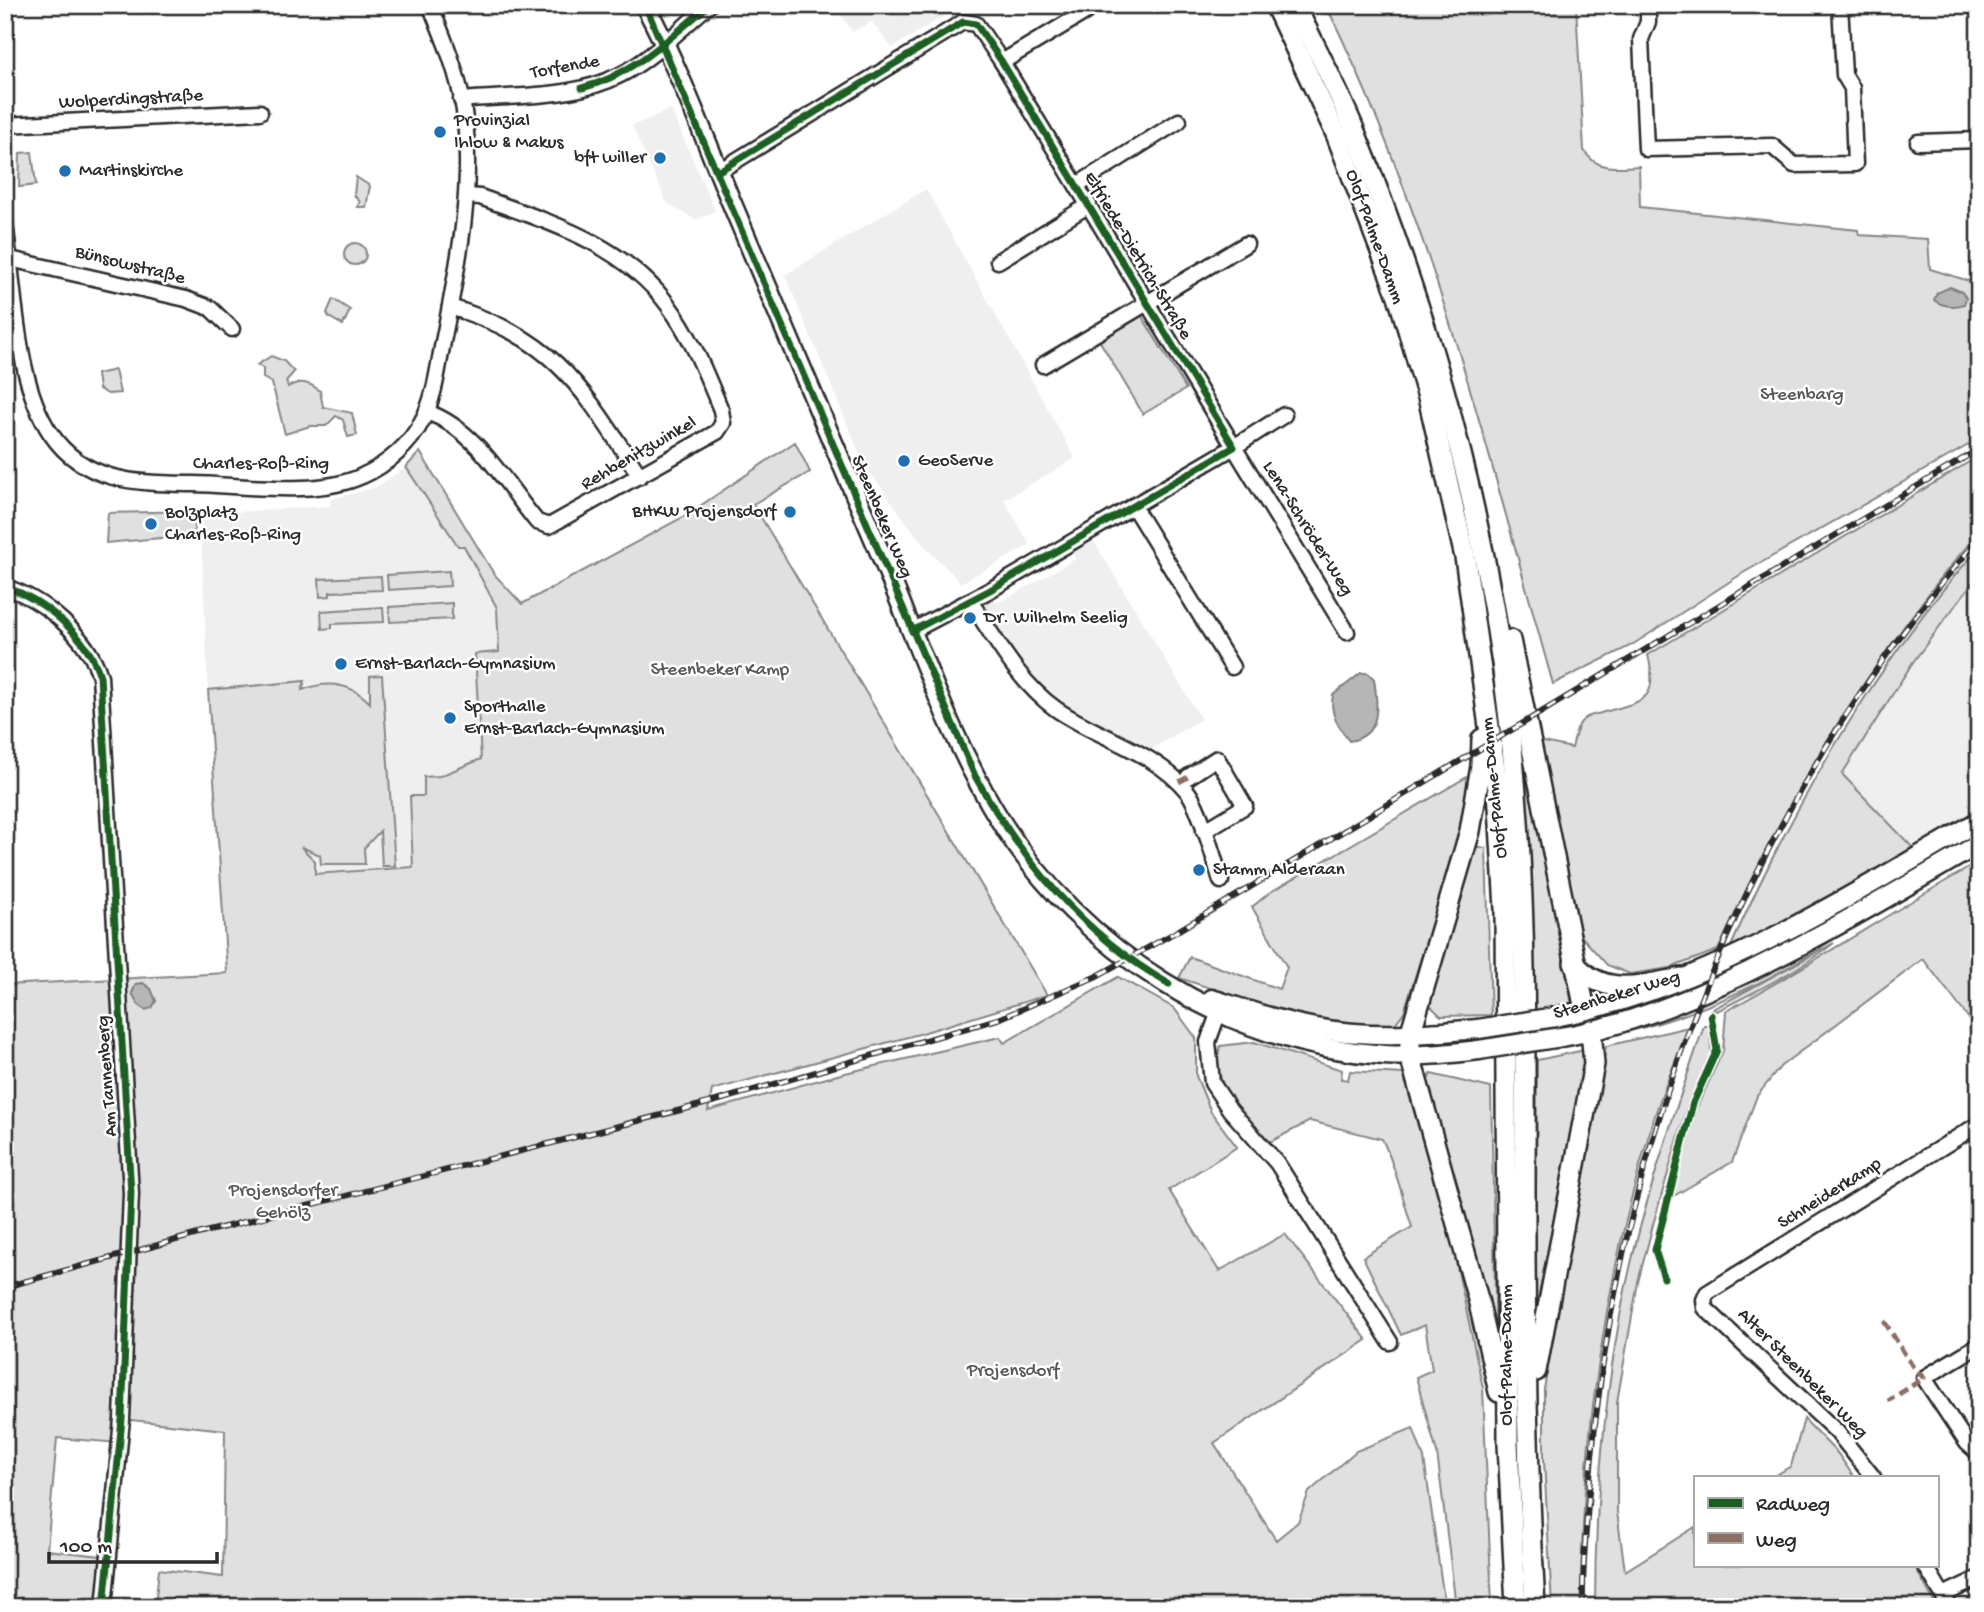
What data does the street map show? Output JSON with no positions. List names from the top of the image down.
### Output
{
  "streets": {
    "highway": ["Olof-Palme-Damm"],
    "main road": ["Steenbeker Weg"],
    "street": [
      "Torfende",
      "Wolperdingstraße",
      "Elfriede-Dietrich-Straße",
      "Bünsowstraße",
      "Rehbenitzwinkel",
      "Charles-Roß-Ring",
      "Lena-Schröder-Weg",
      "Am Tannenberg",
      "Schneiderkamp",
      "Alter Steenbeker Weg"
    ]
  },
  "crossings": [
    ["Torfende", "Charles-Roß-Ring"],
    ["Torfende", "Steenbeker Weg"],
    ["Elfriede-Dietrich-Straße", "Steenbeker Weg"],
    ["Elfriede-Dietrich-Straße", "Lena-Schröder-Weg"],
    ["Bünsowstraße", "Charles-Roß-Ring"],
    ["Rehbenitzwinkel", "Charles-Roß-Ring"],
    ["Schneiderkamp", "Alter Steenbeker Weg"]
  ],
  "parks": [
    "Steenbarg",
    "Steenbeker Kamp",
    "Projensdorfer Gehölz",
    "Projensdorf"
  ],
  "places": [
    "Provinzial Ihlow & Makus",
    "bft willer",
    "Martinskirche",
    "GeoServe",
    "BHKW Projensdorf",
    "Bolzplatz Charles-Roß-Ring",
    "Dr. Wilhelm Seelig",
    "Ernst-Barlach-Gymnasium",
    "Sporthalle Ernst-Barlach-Gymnasium",
    "Stamm Alderaan"
  ],
  "legend": ["Radweg", "Weg"],
  "scale_bar": "100 m"
}
